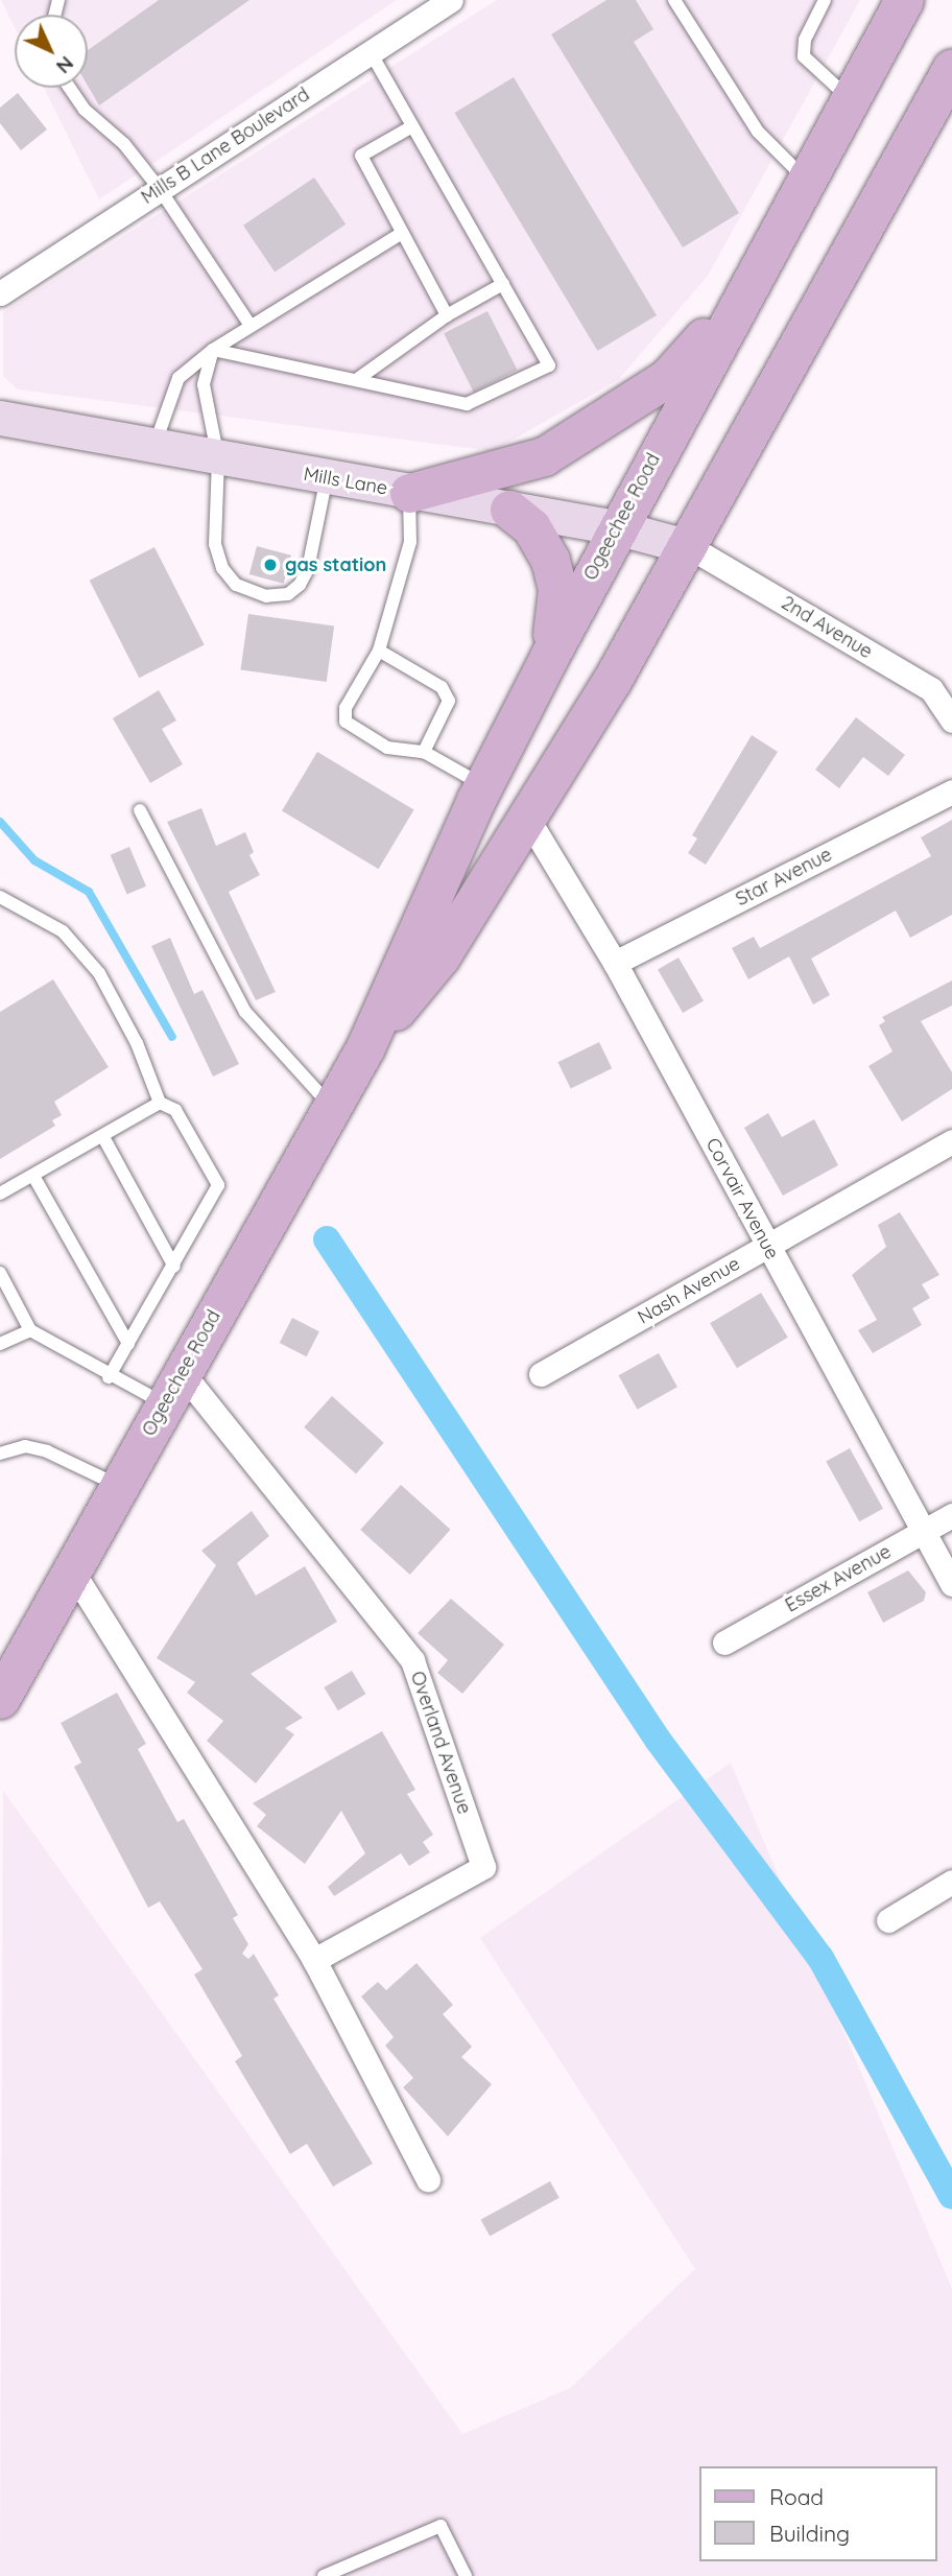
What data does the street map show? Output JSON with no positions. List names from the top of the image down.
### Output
{
  "streets": {
    "main road": ["Mills Lane", "Ogeechee Road"],
    "street": [
      "Mills B Lane Boulevard",
      "2nd Avenue",
      "Star Avenue",
      "Corvair Avenue",
      "Nash Avenue",
      "Essex Avenue",
      "Overland Avenue"
    ]
  },
  "crossings": [
    ["Mills Lane", "Ogeechee Road"],
    ["Mills Lane", "2nd Avenue"],
    ["Ogeechee Road", "2nd Avenue"],
    ["Ogeechee Road", "Corvair Avenue"],
    ["Ogeechee Road", "Overland Avenue"],
    ["Star Avenue", "Corvair Avenue"],
    ["Corvair Avenue", "Nash Avenue"],
    ["Corvair Avenue", "Essex Avenue"]
  ],
  "places": ["gas station"],
  "legend": ["Road", "Building"],
  "north": "bottom right"
}
